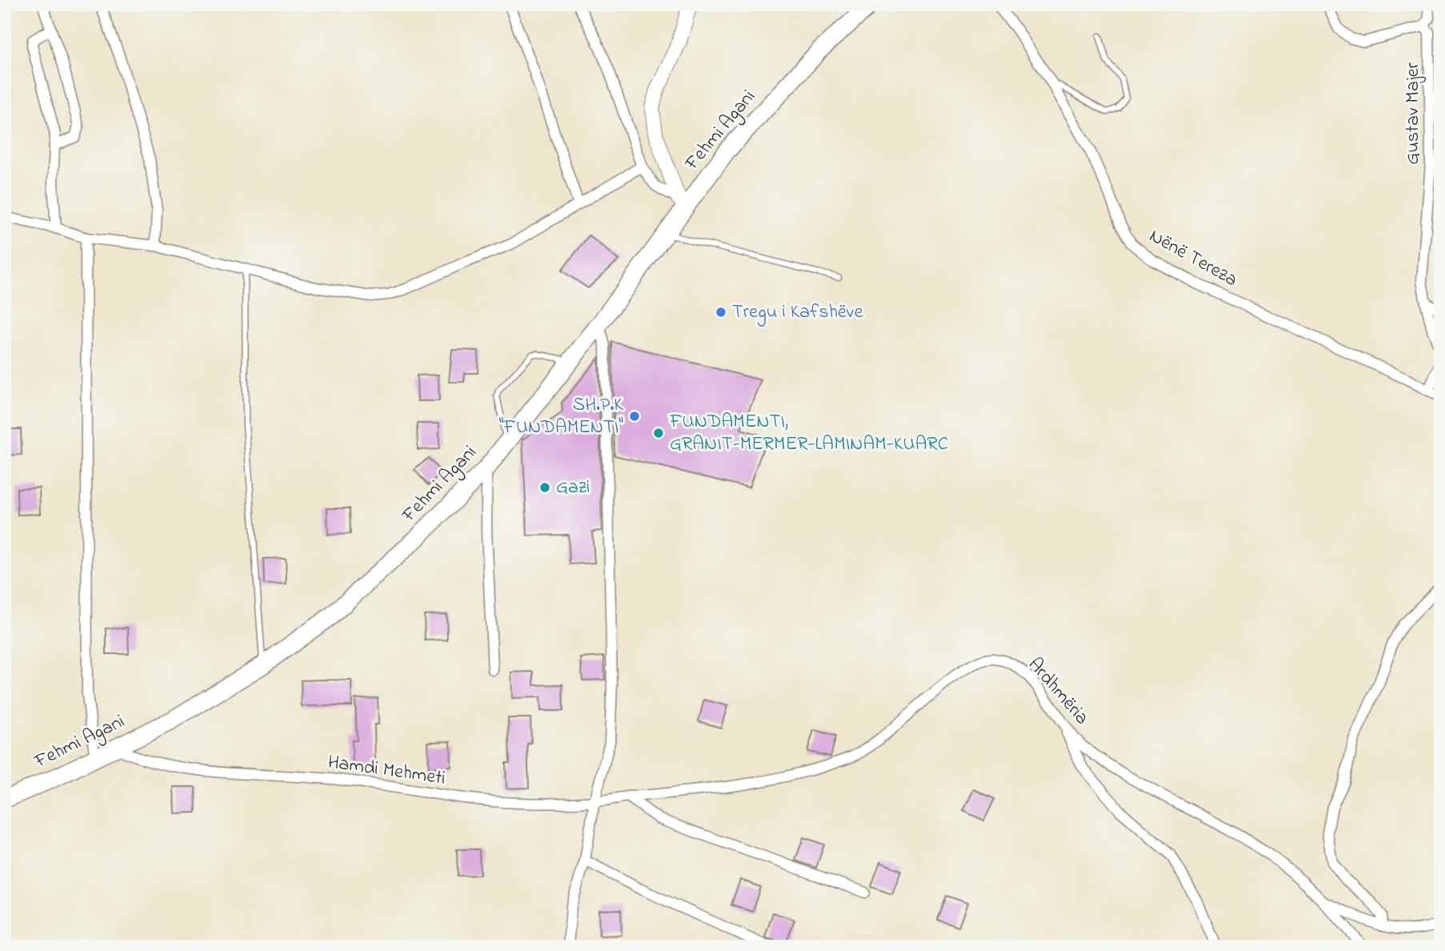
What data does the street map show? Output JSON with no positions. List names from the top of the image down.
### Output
{
  "streets": {
    "main road": ["Fehmi Agani"],
    "street": [
      "Gustav Majer",
      "Nënë Tereza",
      "Ardhmëria",
      "Hamdi Mehmeti"
    ]
  },
  "crossings": [
    ["Fehmi Agani", "Hamdi Mehmeti"],
    ["Ardhmëria", "Hamdi Mehmeti"]
  ],
  "places": [
    "Tregu i Kafshëve",
    "SH.P.K \"FUNDAMENTI\"",
    "FUNDAMENTI, GRANIT-MERMER-LAMINAM-KUARC",
    "Gazi"
  ]
}
